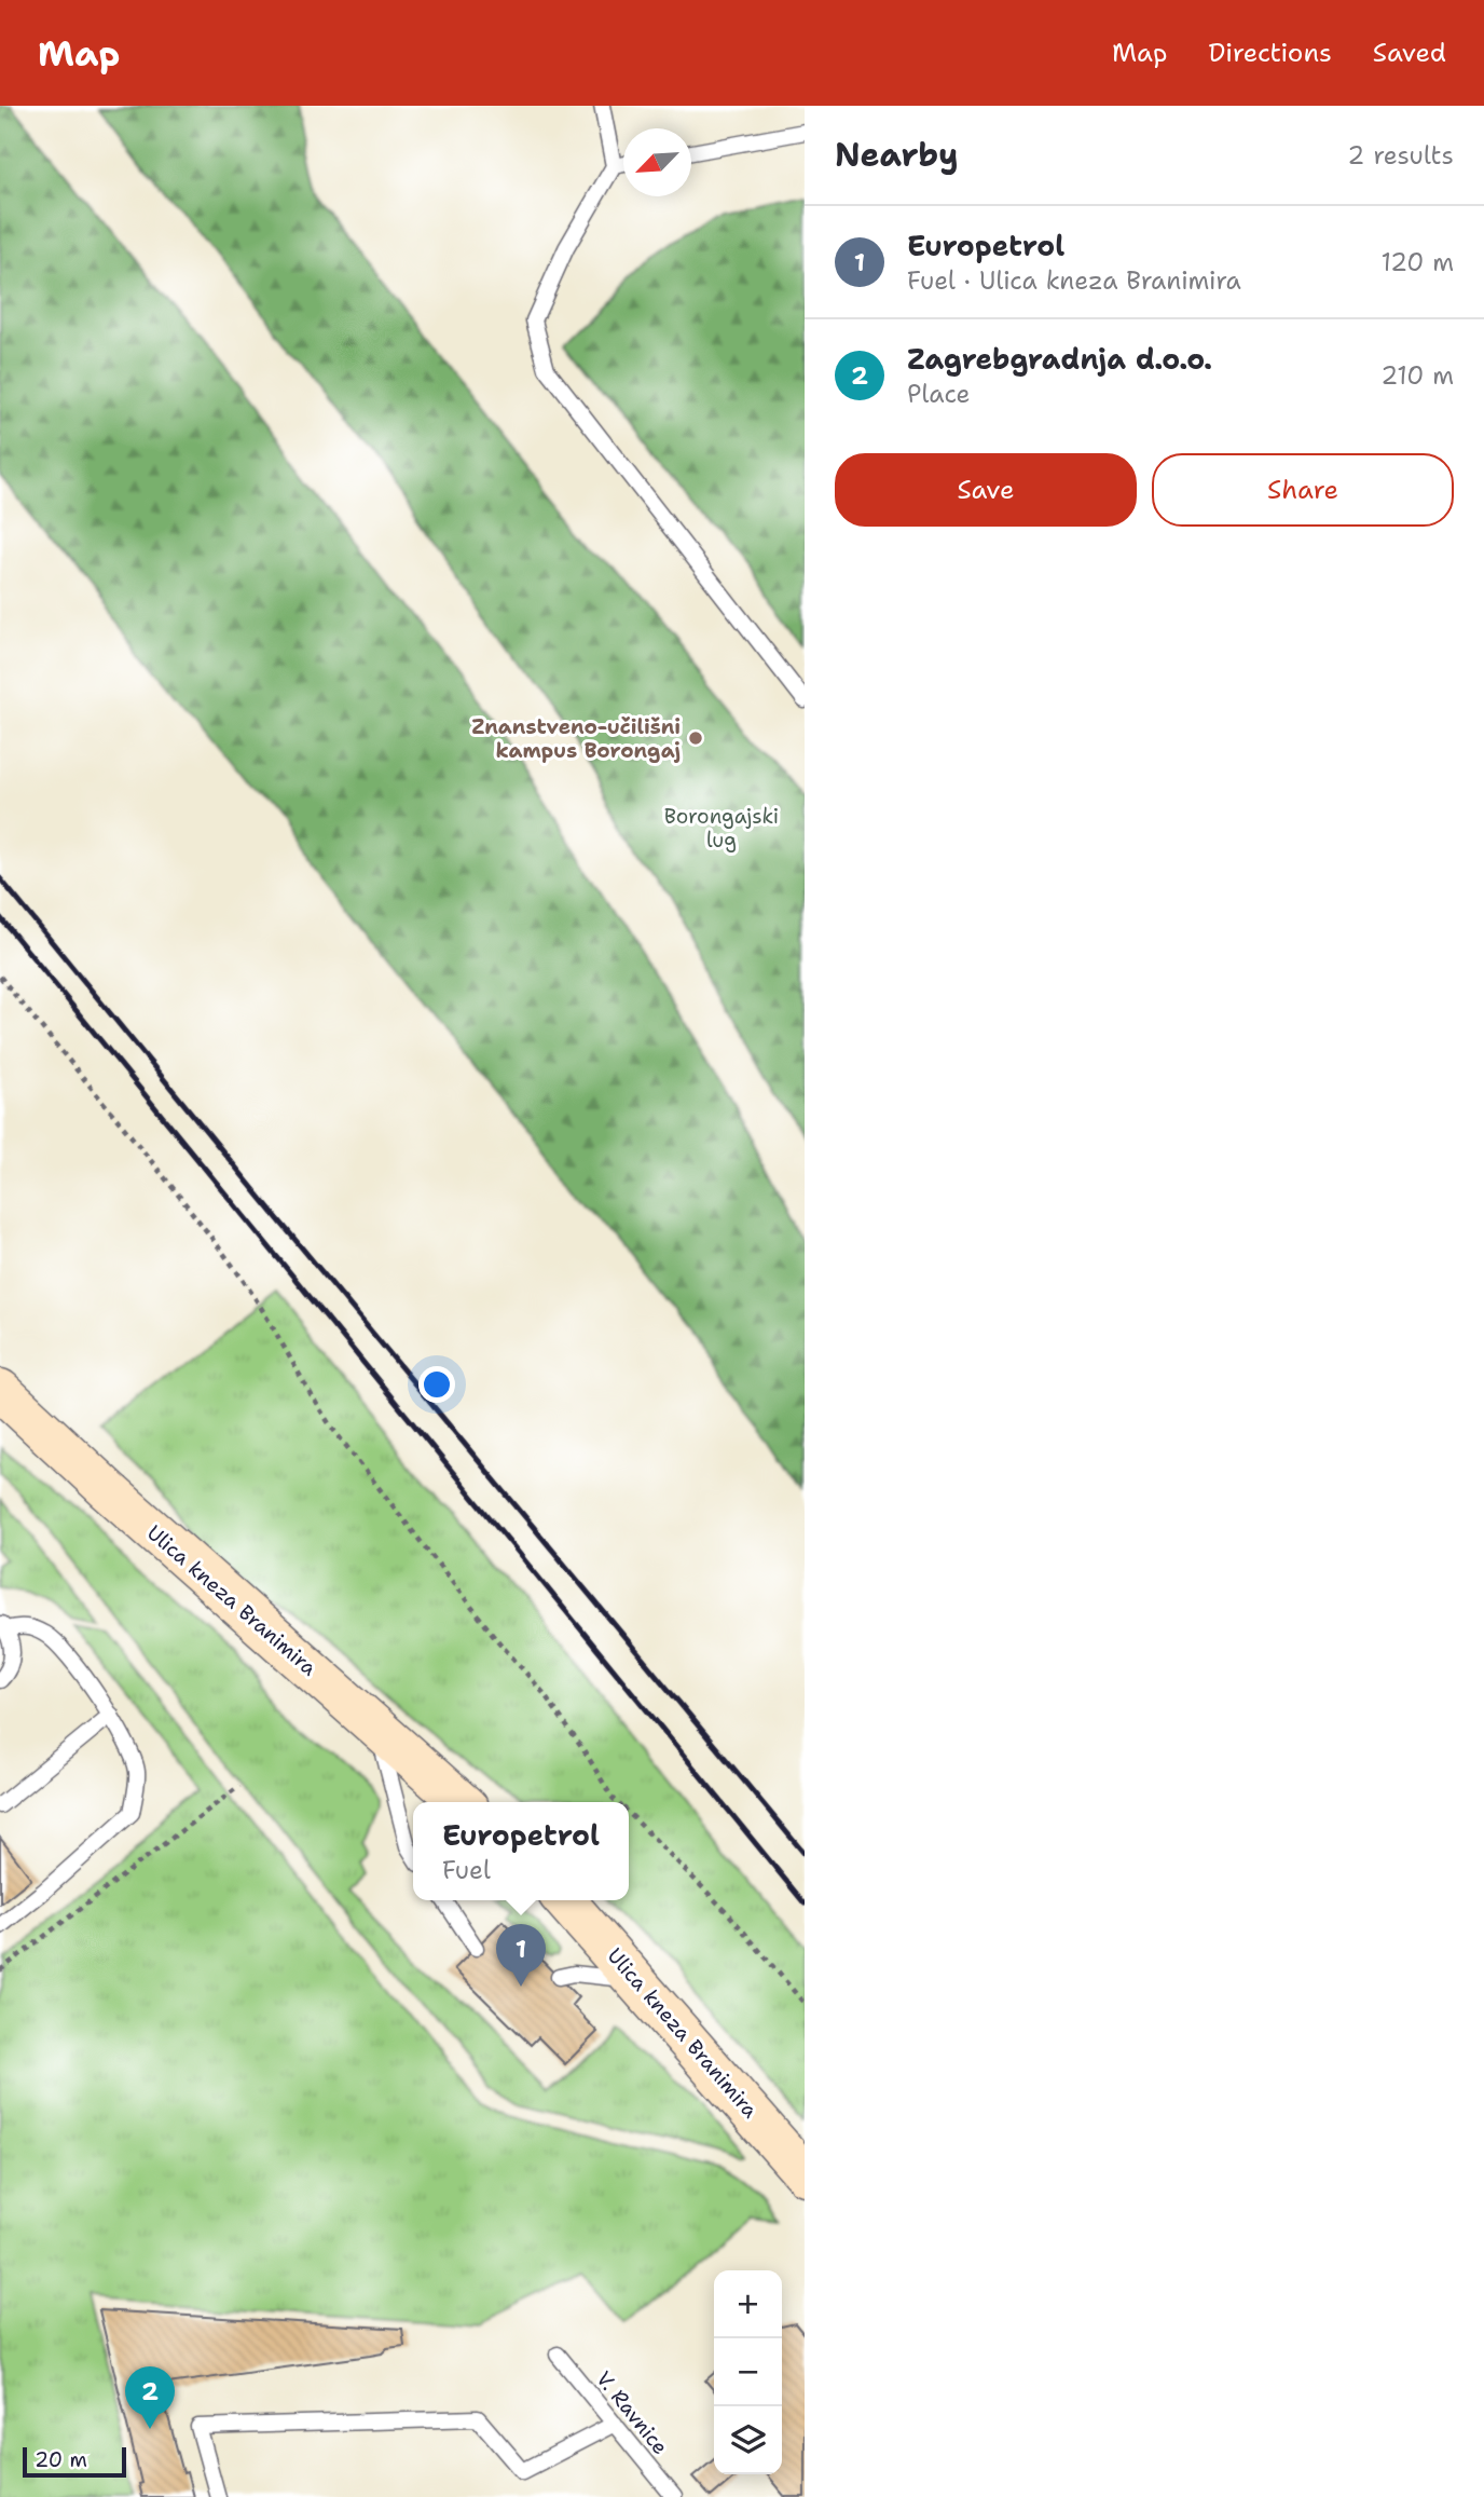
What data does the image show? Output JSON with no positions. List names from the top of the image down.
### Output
{
  "streets": {
    "main road": ["Ulica kneza Branimira"],
    "lane": ["V. Ravnice"]
  },
  "parks": ["Borongajski lug"],
  "places": ["Znanstveno-učilišni kampus Borongaj"],
  "scale_bar": "20 m",
  "north": "bottom left",
  "page": {
    "header": "Map",
    "nav": ["Map", "Directions", "Saved"],
    "heading": ["Nearby", "2 results"],
    "list": [
      {
        "mark": "1",
        "name": "Europetrol",
        "note": "Fuel · Ulica kneza Branimira",
        "value": "120 m"
      },
      {
        "mark": "2",
        "name": "Zagrebgradnja d.o.o.",
        "note": "Place",
        "value": "210 m"
      }
    ],
    "buttons": ["Save", "Share"],
    "popup": ["Europetrol", "Fuel"],
    "pins": ["1", "2"],
    "map_buttons": ["+", "−"],
    "scale": "20 m"
  }
}
